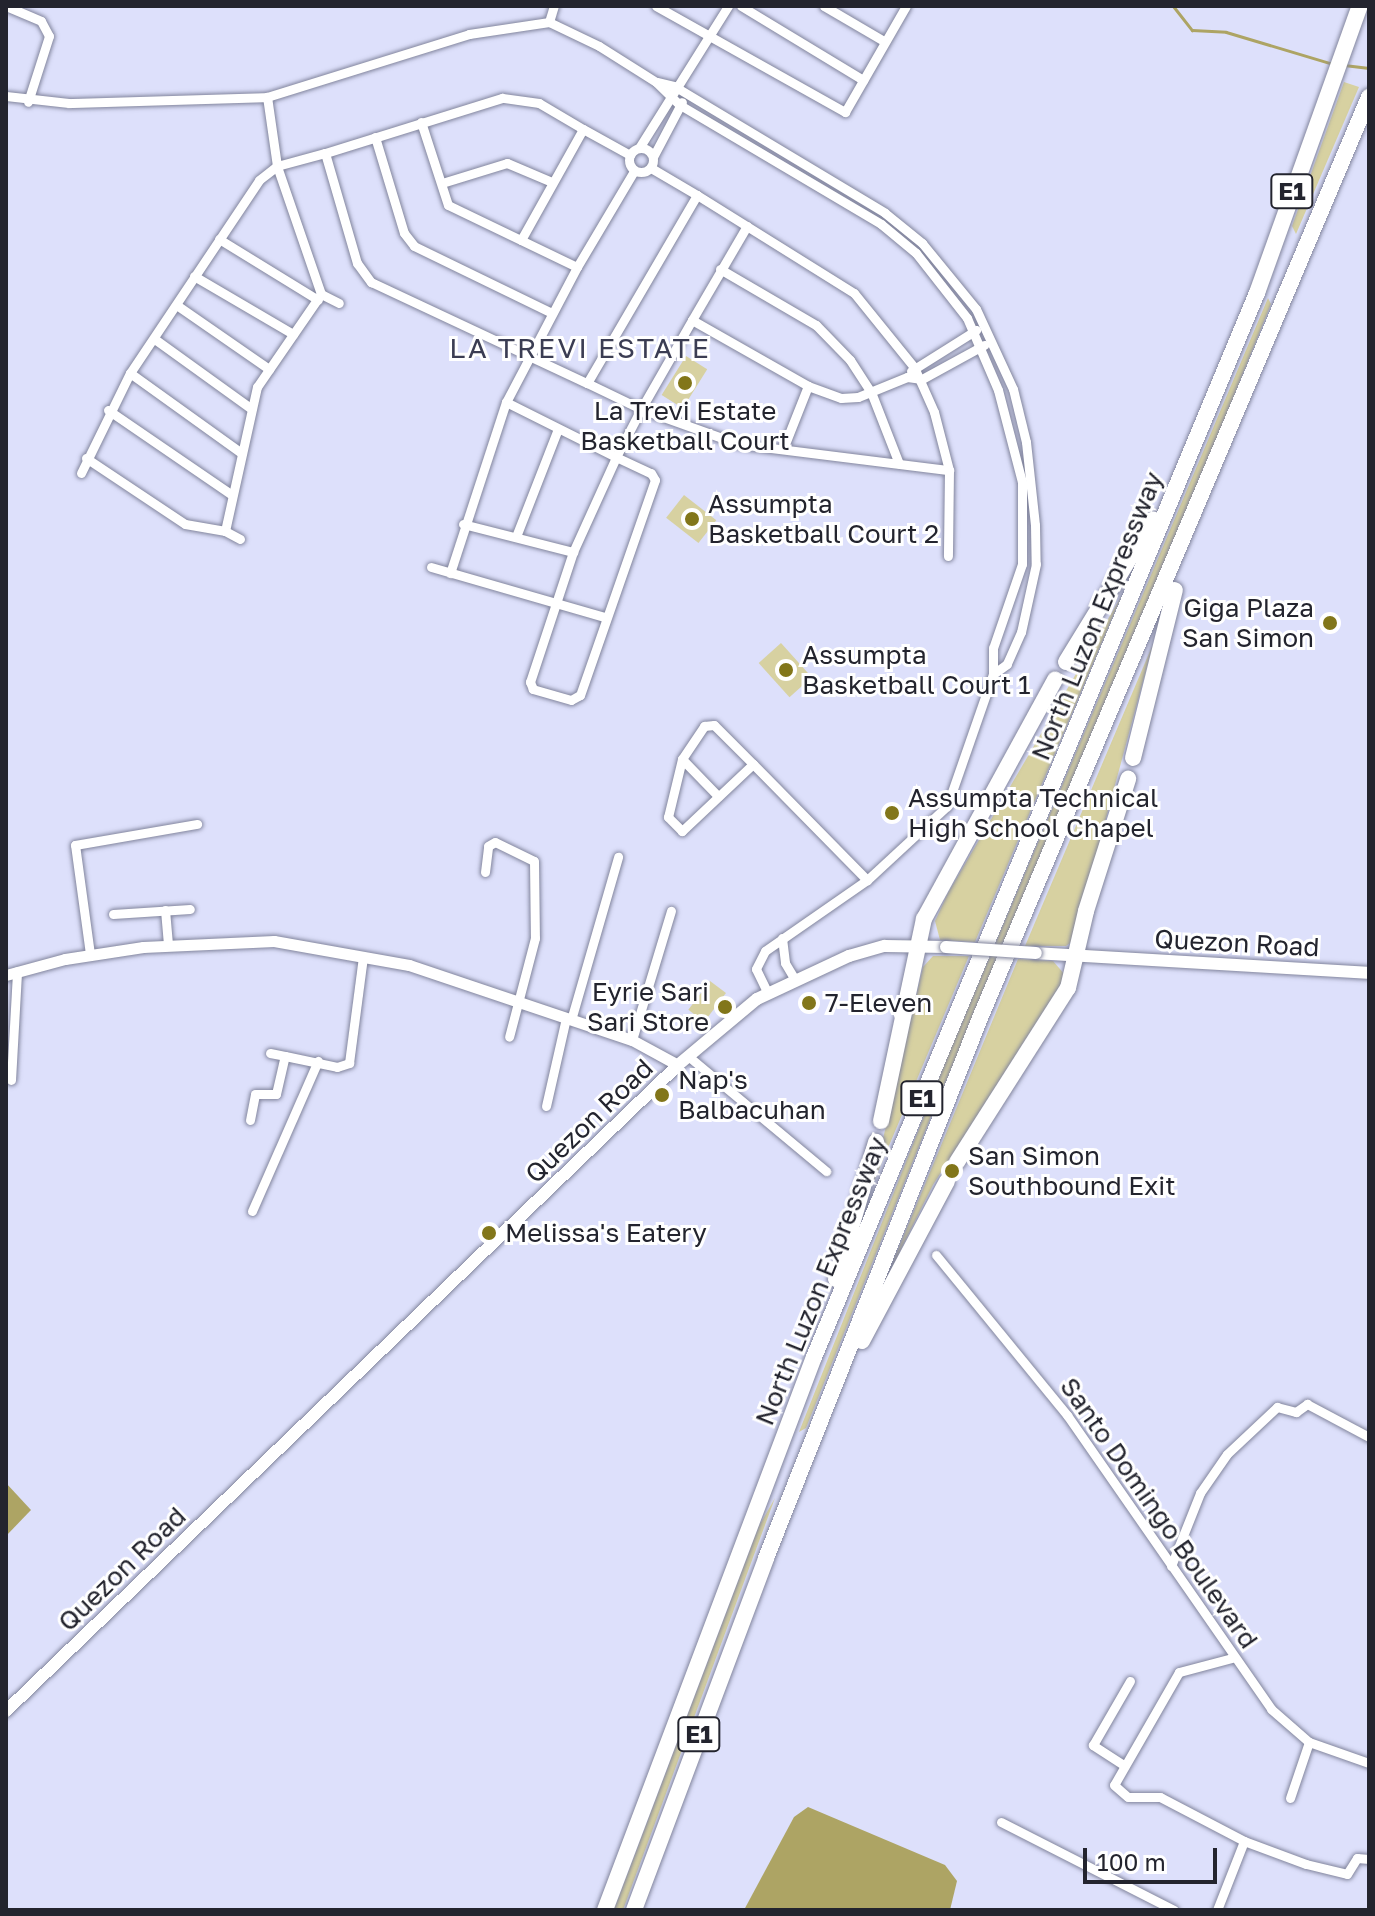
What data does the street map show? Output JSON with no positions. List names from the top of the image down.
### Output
{
  "streets": {
    "highway": ["E1", "North Luzon Expressway"],
    "main road": ["Quezon Road"],
    "street": ["Santo Domingo Boulevard"]
  },
  "districts": ["LA TREVI ESTATE"],
  "places": [
    "La Trevi Estate Basketball Court",
    "Assumpta Basketball Court 2",
    "Giga Plaza San Simon",
    "Assumpta Basketball Court 1",
    "Assumpta Technical High School Chapel",
    "7-Eleven",
    "Eyrie Sari Sari Store",
    "Nap's Balbacuhan",
    "San Simon Southbound Exit",
    "Melissa's Eatery"
  ],
  "scale_bar": "100 m"
}
